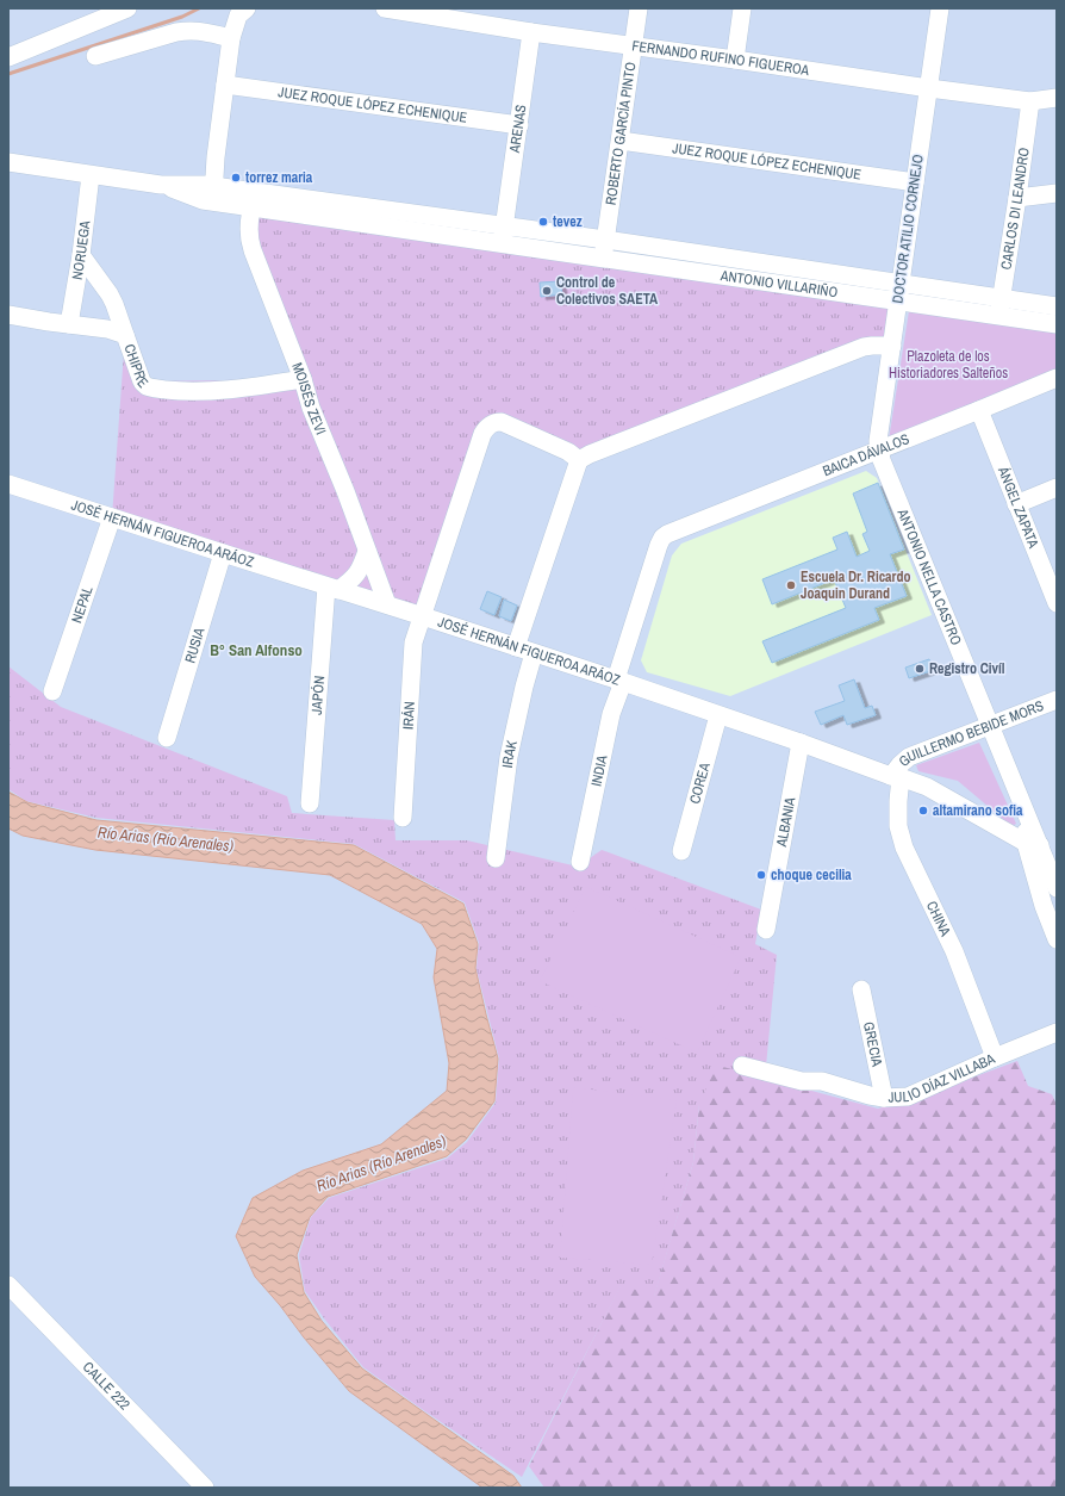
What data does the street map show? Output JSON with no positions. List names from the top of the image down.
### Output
{
  "streets": {
    "street": [
      "FERNANDO RUFINO FIGUEROA",
      "JUEZ ROQUE LÓPEZ ECHENIQUE",
      "ARENAS",
      "ROBERTO GARCÍA PINTO",
      "CARLOS DI LEANDRO",
      "DOCTOR ATILIO CORNEJO",
      "NORUEGA",
      "ANTONIO VILLARIÑO",
      "CHIPRE",
      "MOISÉS ZEVI",
      "BAICA DÁVALOS",
      "ÁNGEL ZAPATA",
      "JOSÉ HERNÁN FIGUEROA ARÁOZ",
      "ANTONIO NELLA CASTRO",
      "NEPAL",
      "RUSIA",
      "JAPÓN",
      "IRÁN",
      "GUILLERMO BEBIDE MORS",
      "IRAK",
      "INDIA",
      "COREA",
      "ALBANIA",
      "CHINA",
      "GRECIA",
      "JULIO DÍAZ VILLABA",
      "CALLE 222"
    ]
  },
  "crossings": [
    ["FERNANDO RUFINO FIGUEROA", "ARENAS"],
    ["FERNANDO RUFINO FIGUEROA", "ROBERTO GARCÍA PINTO"],
    ["FERNANDO RUFINO FIGUEROA", "CARLOS DI LEANDRO"],
    ["FERNANDO RUFINO FIGUEROA", "DOCTOR ATILIO CORNEJO"],
    ["JUEZ ROQUE LÓPEZ ECHENIQUE", "ARENAS"],
    ["JUEZ ROQUE LÓPEZ ECHENIQUE", "ROBERTO GARCÍA PINTO"],
    ["JUEZ ROQUE LÓPEZ ECHENIQUE", "DOCTOR ATILIO CORNEJO"],
    ["ARENAS", "ANTONIO VILLARIÑO"],
    ["ROBERTO GARCÍA PINTO", "ANTONIO VILLARIÑO"],
    ["CARLOS DI LEANDRO", "ANTONIO VILLARIÑO"],
    ["DOCTOR ATILIO CORNEJO", "ANTONIO VILLARIÑO"],
    ["DOCTOR ATILIO CORNEJO", "BAICA DÁVALOS"],
    ["DOCTOR ATILIO CORNEJO", "ANTONIO NELLA CASTRO"],
    ["NORUEGA", "CHIPRE"],
    ["ANTONIO VILLARIÑO", "MOISÉS ZEVI"],
    ["CHIPRE", "MOISÉS ZEVI"],
    ["MOISÉS ZEVI", "JOSÉ HERNÁN FIGUEROA ARÁOZ"],
    ["BAICA DÁVALOS", "ÁNGEL ZAPATA"],
    ["BAICA DÁVALOS", "ANTONIO NELLA CASTRO"],
    ["BAICA DÁVALOS", "INDIA"],
    ["JOSÉ HERNÁN FIGUEROA ARÁOZ", "ANTONIO NELLA CASTRO"],
    ["JOSÉ HERNÁN FIGUEROA ARÁOZ", "NEPAL"],
    ["JOSÉ HERNÁN FIGUEROA ARÁOZ", "RUSIA"],
    ["JOSÉ HERNÁN FIGUEROA ARÁOZ", "JAPÓN"],
    ["JOSÉ HERNÁN FIGUEROA ARÁOZ", "IRÁN"],
    ["JOSÉ HERNÁN FIGUEROA ARÁOZ", "GUILLERMO BEBIDE MORS"],
    ["JOSÉ HERNÁN FIGUEROA ARÁOZ", "IRAK"],
    ["JOSÉ HERNÁN FIGUEROA ARÁOZ", "INDIA"],
    ["JOSÉ HERNÁN FIGUEROA ARÁOZ", "COREA"],
    ["JOSÉ HERNÁN FIGUEROA ARÁOZ", "ALBANIA"],
    ["JOSÉ HERNÁN FIGUEROA ARÁOZ", "CHINA"],
    ["ANTONIO NELLA CASTRO", "GUILLERMO BEBIDE MORS"],
    ["GUILLERMO BEBIDE MORS", "CHINA"],
    ["CHINA", "JULIO DÍAZ VILLABA"],
    ["GRECIA", "JULIO DÍAZ VILLABA"]
  ],
  "districts": ["B° San Alfonso"],
  "water": ["Río Arias (Río Arenales)"],
  "parks": ["Plazoleta de los Historiadores Salteños"],
  "places": [
    "torrez maria",
    "tevez",
    "Control de Colectivos SAETA",
    "Escuela Dr. Ricardo Joaquin Durand",
    "Registro Civíl",
    "altamirano sofia",
    "choque cecilia"
  ]
}
